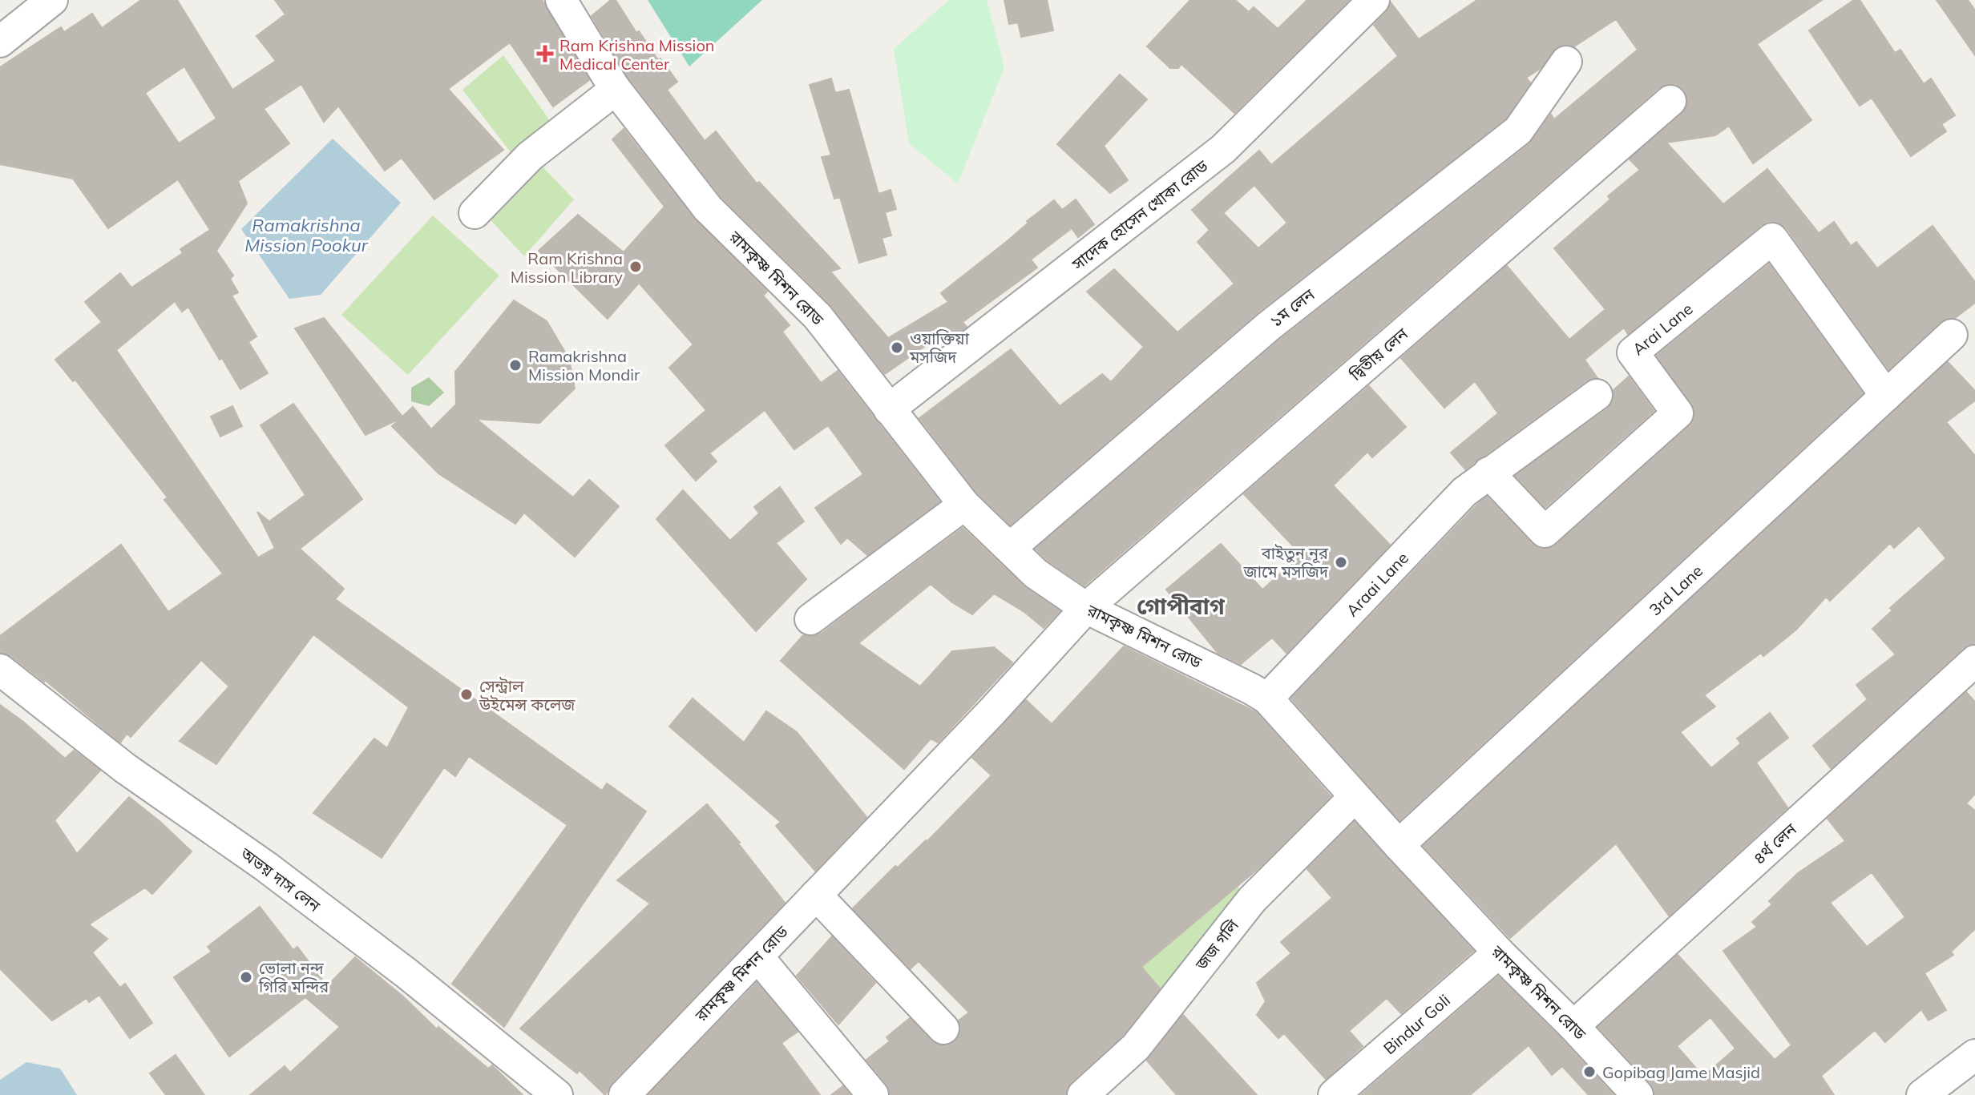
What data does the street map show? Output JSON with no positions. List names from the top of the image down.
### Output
{
  "streets": {
    "street": [
      "সাদেক হোসেন খোকা রোড",
      "রামকৃষ্ণ মিশন রোড",
      "১ম লেন",
      "Arai Lane",
      "দ্বিতীয় লেন",
      "Araai Lane",
      "3rd Lane",
      "৪র্থ লেন",
      "অভয় দাস লেন",
      "জজ গলি",
      "Bindur Goli"
    ]
  },
  "crossings": [
    ["সাদেক হোসেন খোকা রোড", "রামকৃষ্ণ মিশন রোড"],
    ["রামকৃষ্ণ মিশন রোড", "১ম লেন"],
    ["রামকৃষ্ণ মিশন রোড", "দ্বিতীয় লেন"],
    ["রামকৃষ্ণ মিশন রোড", "Araai Lane"],
    ["রামকৃষ্ণ মিশন রোড", "3rd Lane"],
    ["রামকৃষ্ণ মিশন রোড", "৪র্থ লেন"],
    ["রামকৃষ্ণ মিশন রোড", "জজ গলি"],
    ["রামকৃষ্ণ মিশন রোড", "Bindur Goli"],
    ["Arai Lane", "Araai Lane"],
    ["Arai Lane", "3rd Lane"]
  ],
  "districts": ["গোপীবাগ"],
  "water": ["Ramakrishna Mission Pookur"],
  "places": {
    "health": ["Ram Krishna Mission Medical Center"],
    "other": [
      "Ram Krishna Mission Library",
      "ওয়াক্তিয়া মসজিদ",
      "Ramakrishna Mission Mondir",
      "বাইতুন নূর জামে মসজিদ",
      "সেন্ট্রাল উইমেন্স কলেজ",
      "ভোলা নন্দ গিরি মন্দির",
      "Gopibag Jame Masjid"
    ]
  }
}
